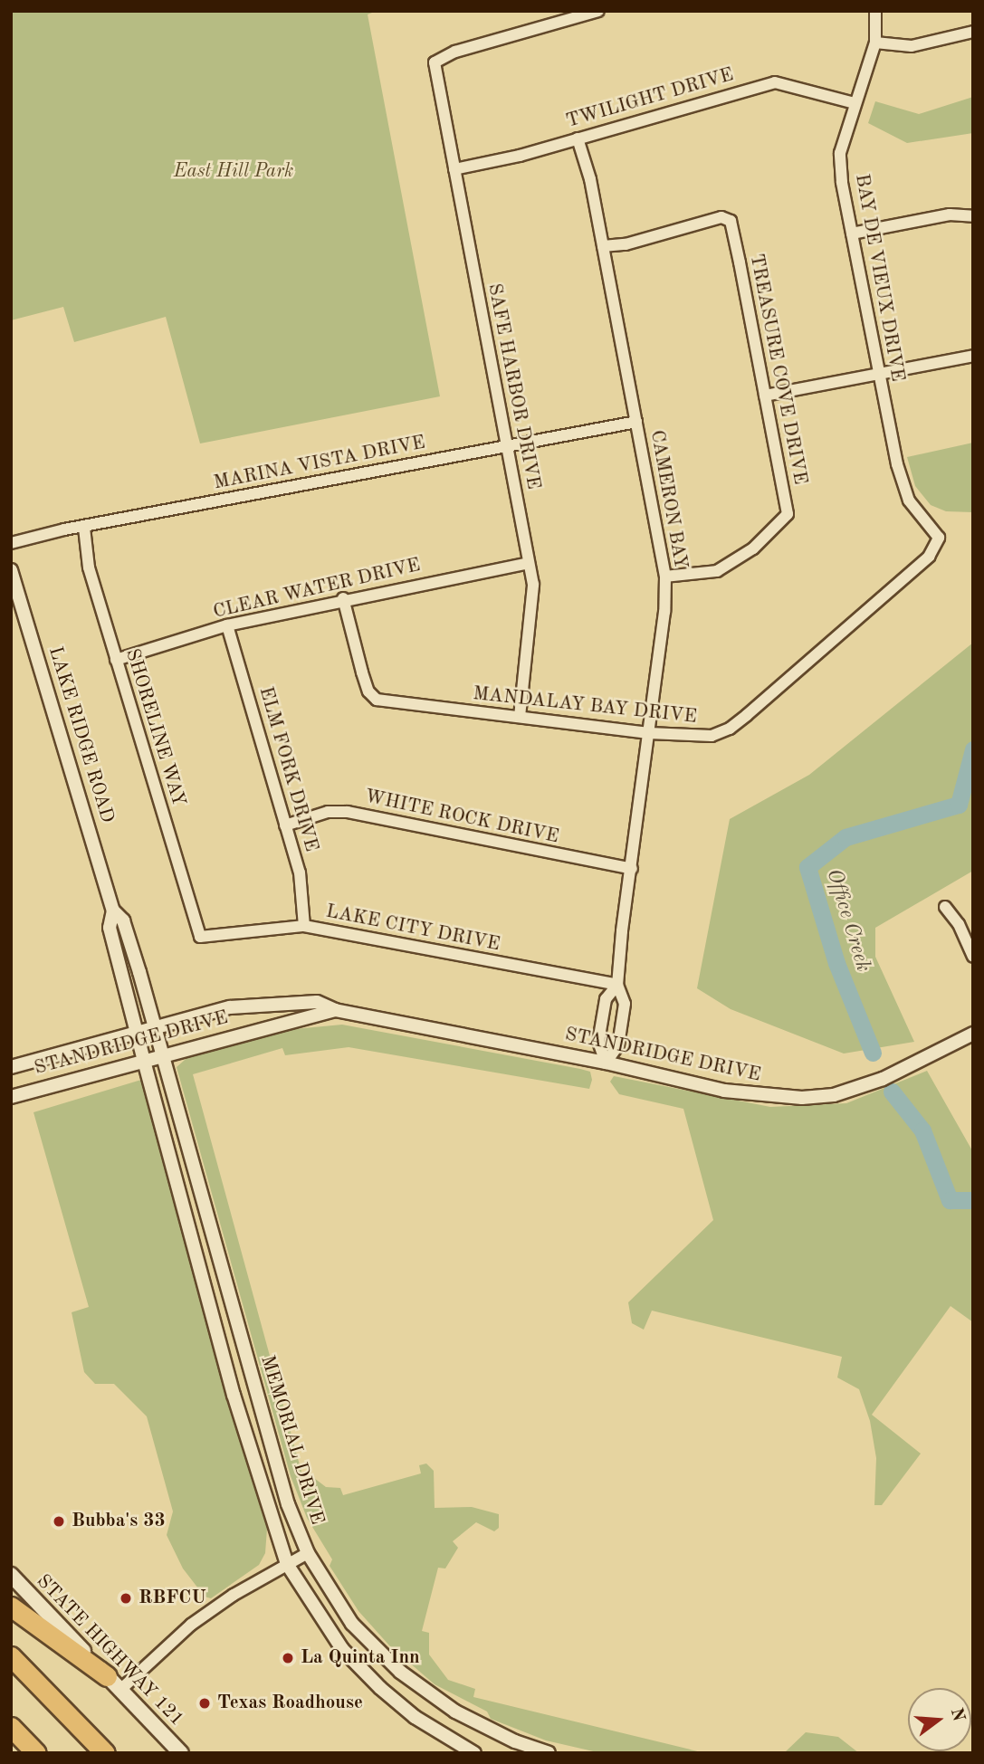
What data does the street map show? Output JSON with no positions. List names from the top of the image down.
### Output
{
  "streets": {
    "main road": ["STATE HIGHWAY 121"],
    "street": [
      "TWILIGHT DRIVE",
      "BAY DE VIEUX DRIVE",
      "TREASURE COVE DRIVE",
      "SAFE HARBOR DRIVE",
      "MARINA VISTA DRIVE",
      "CAMERON BAY",
      "CLEAR WATER DRIVE",
      "MANDALAY BAY DRIVE",
      "SHORELINE WAY",
      "LAKE RIDGE ROAD",
      "ELM FORK DRIVE",
      "WHITE ROCK DRIVE",
      "LAKE CITY DRIVE",
      "STANDRIDGE DRIVE",
      "MEMORIAL DRIVE"
    ]
  },
  "crossings": [
    ["TWILIGHT DRIVE", "BAY DE VIEUX DRIVE"],
    ["TWILIGHT DRIVE", "SAFE HARBOR DRIVE"],
    ["TWILIGHT DRIVE", "CAMERON BAY"],
    ["BAY DE VIEUX DRIVE", "MANDALAY BAY DRIVE"],
    ["TREASURE COVE DRIVE", "CAMERON BAY"],
    ["SAFE HARBOR DRIVE", "MARINA VISTA DRIVE"],
    ["SAFE HARBOR DRIVE", "CLEAR WATER DRIVE"],
    ["SAFE HARBOR DRIVE", "MANDALAY BAY DRIVE"],
    ["MARINA VISTA DRIVE", "CAMERON BAY"],
    ["MARINA VISTA DRIVE", "SHORELINE WAY"],
    ["CAMERON BAY", "MANDALAY BAY DRIVE"],
    ["CAMERON BAY", "WHITE ROCK DRIVE"],
    ["CAMERON BAY", "LAKE CITY DRIVE"],
    ["CAMERON BAY", "STANDRIDGE DRIVE"],
    ["CLEAR WATER DRIVE", "MANDALAY BAY DRIVE"],
    ["CLEAR WATER DRIVE", "SHORELINE WAY"],
    ["CLEAR WATER DRIVE", "ELM FORK DRIVE"],
    ["SHORELINE WAY", "LAKE CITY DRIVE"],
    ["LAKE RIDGE ROAD", "STANDRIDGE DRIVE"],
    ["LAKE RIDGE ROAD", "MEMORIAL DRIVE"],
    ["ELM FORK DRIVE", "WHITE ROCK DRIVE"],
    ["ELM FORK DRIVE", "LAKE CITY DRIVE"],
    ["STANDRIDGE DRIVE", "MEMORIAL DRIVE"]
  ],
  "water": ["Office Creek"],
  "parks": ["East Hill Park"],
  "places": [
    "Bubba's 33",
    "RBFCU",
    "La Quinta Inn",
    "Texas Roadhouse"
  ],
  "north": "right"
}
